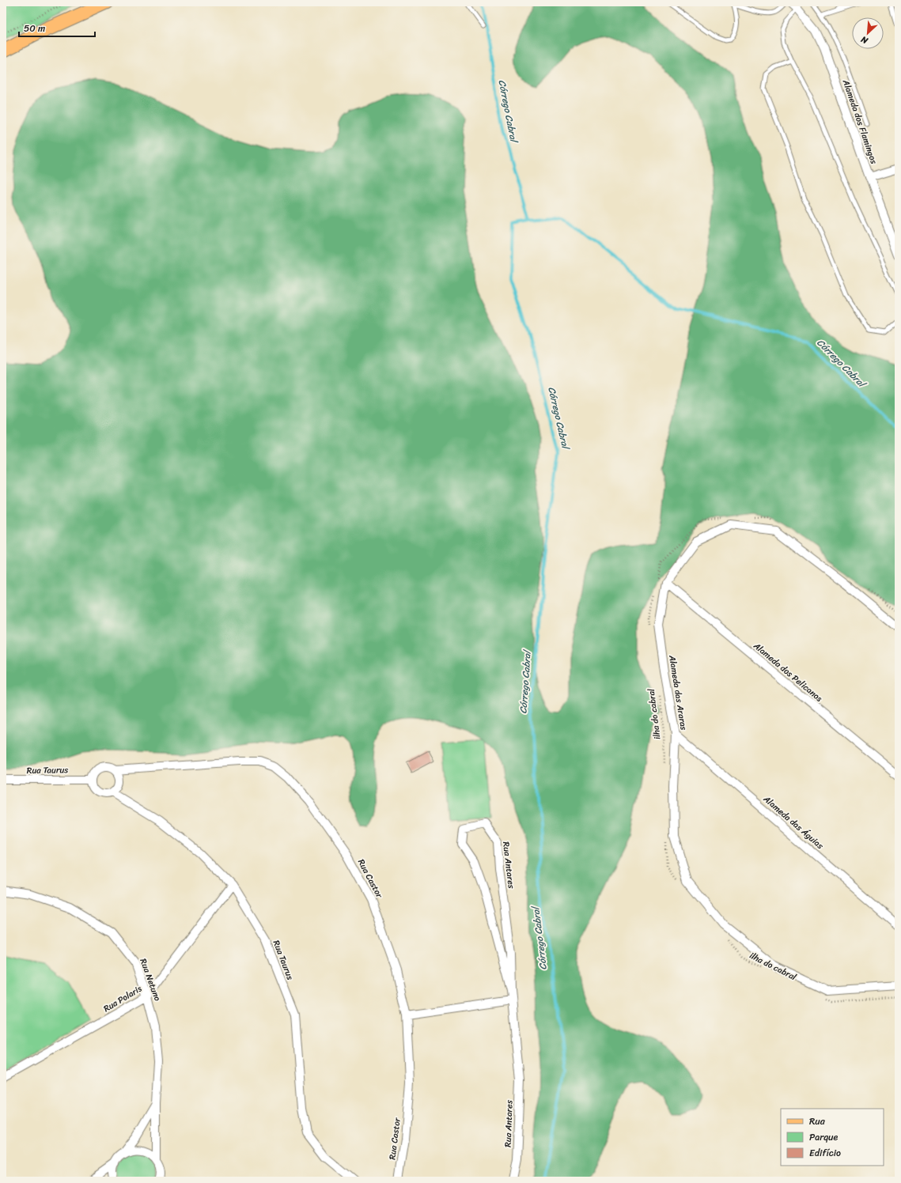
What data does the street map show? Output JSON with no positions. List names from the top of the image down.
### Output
{
  "streets": {
    "street": [
      "Alameda dos Flamingos",
      "Alameda dos Pelicanos",
      "Alameda das Araras",
      "Rua Taurus",
      "Alameda das Águias",
      "Rua Antares",
      "Rua Castor",
      "Rua Netuno",
      "Rua Polaris"
    ],
    "path": ["ilha do cabral"]
  },
  "crossings": [
    ["Alameda dos Pelicanos", "Alameda das Araras"],
    ["Alameda das Araras", "Alameda das Águias"],
    ["Rua Taurus", "Rua Castor"],
    ["Rua Taurus", "Rua Polaris"],
    ["Rua Netuno", "Rua Polaris"]
  ],
  "water": ["Córrego Cabral"],
  "legend": ["Rua", "Parque", "Edifício"],
  "scale_bar": "50 m",
  "north": "bottom left"
}
